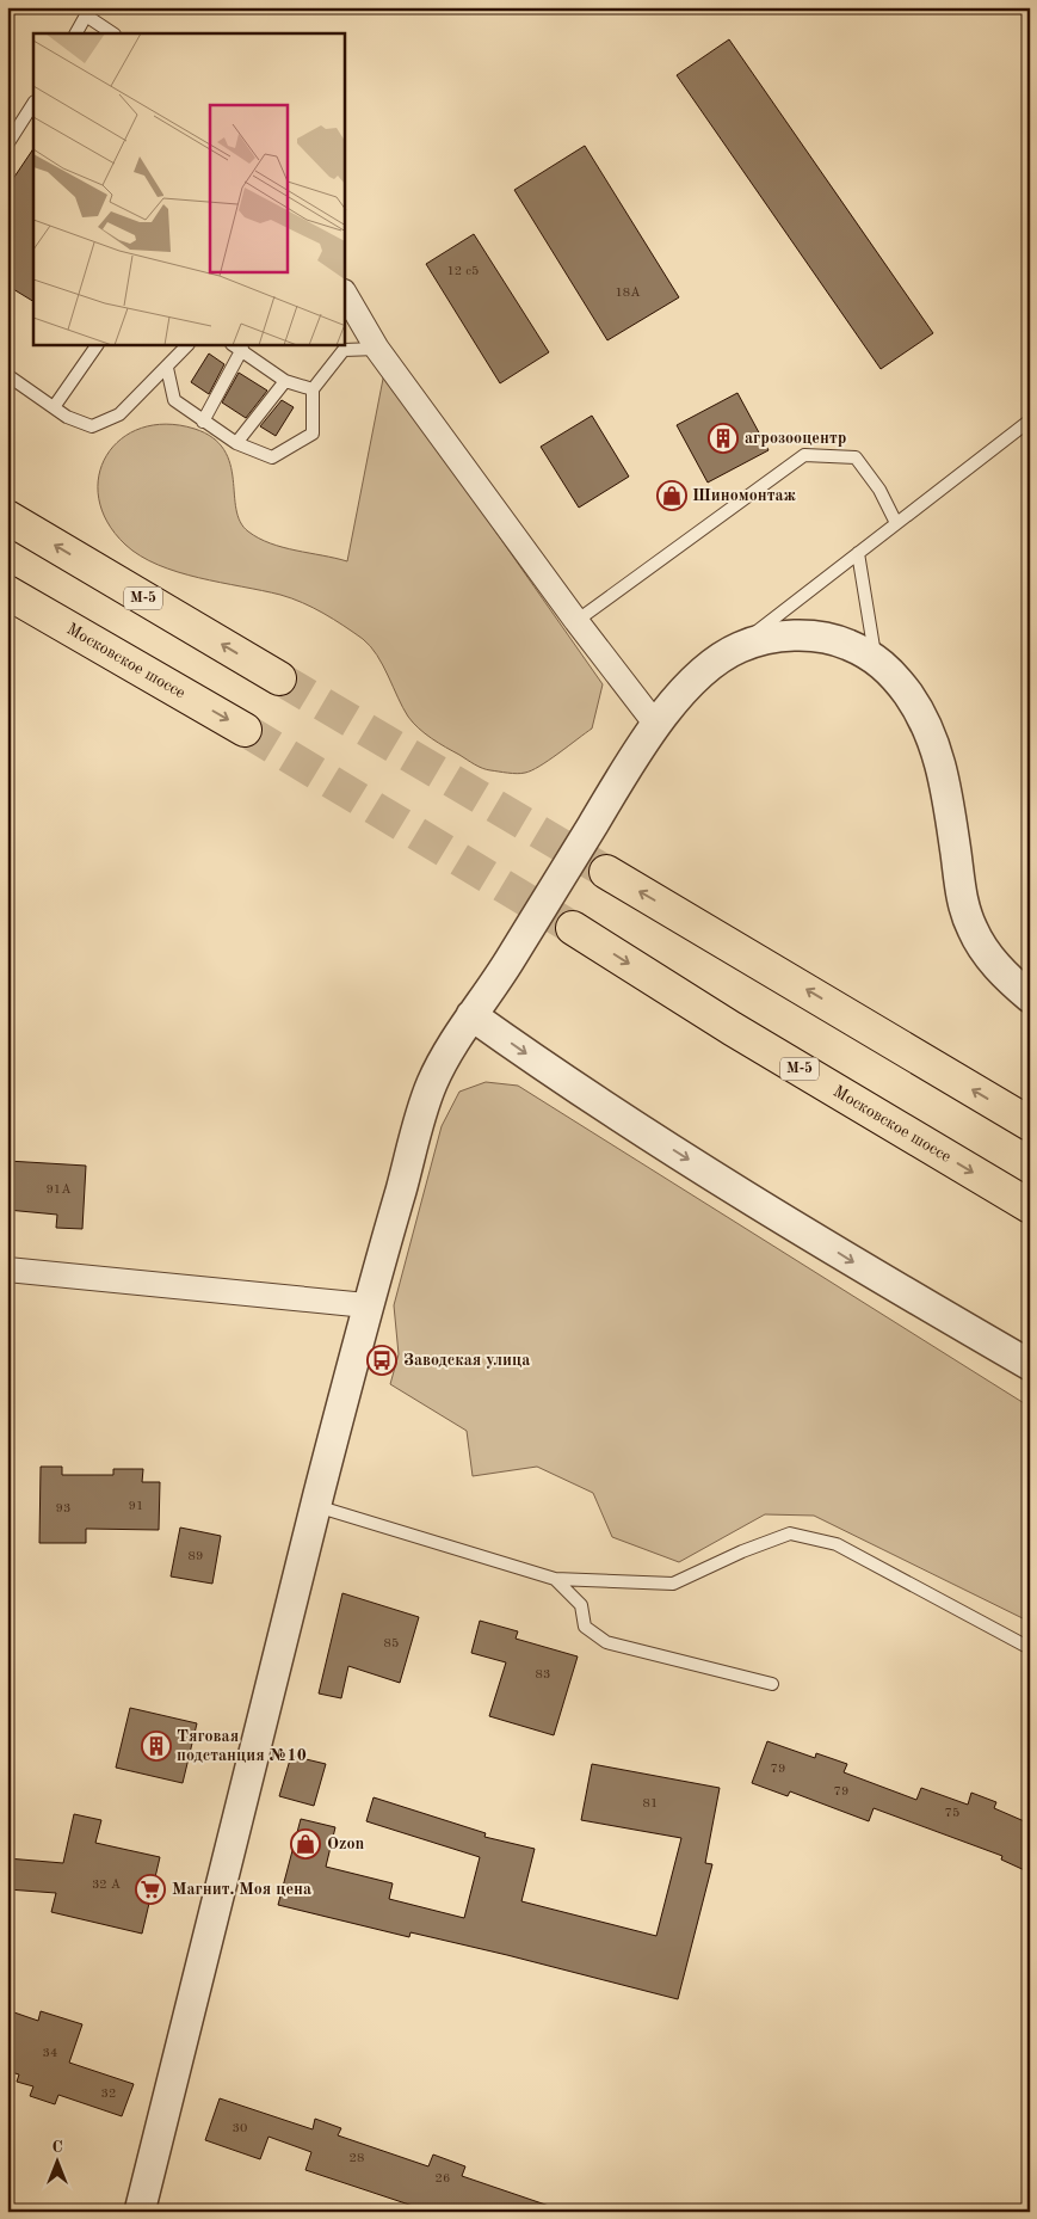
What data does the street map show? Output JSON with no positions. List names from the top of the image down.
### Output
{
  "streets": {
    "highway": ["М-5", "Московское шоссе"]
  },
  "places": {
    "building": ["агрозооцентр", "Тяговая подстанция №10"],
    "shop": ["Шиномонтаж", "Ozon"],
    "bus stop": ["Заводская улица"],
    "supermarket": ["Магнит. Моя цена"]
  },
  "house_numbers": [
    "12 с5",
    "18А",
    "91А",
    "91",
    "93",
    "89",
    "85",
    "83",
    "79",
    "79",
    "81",
    "75",
    "32 А",
    "34",
    "32",
    "30",
    "28",
    "26"
  ],
  "north": "top"
}
